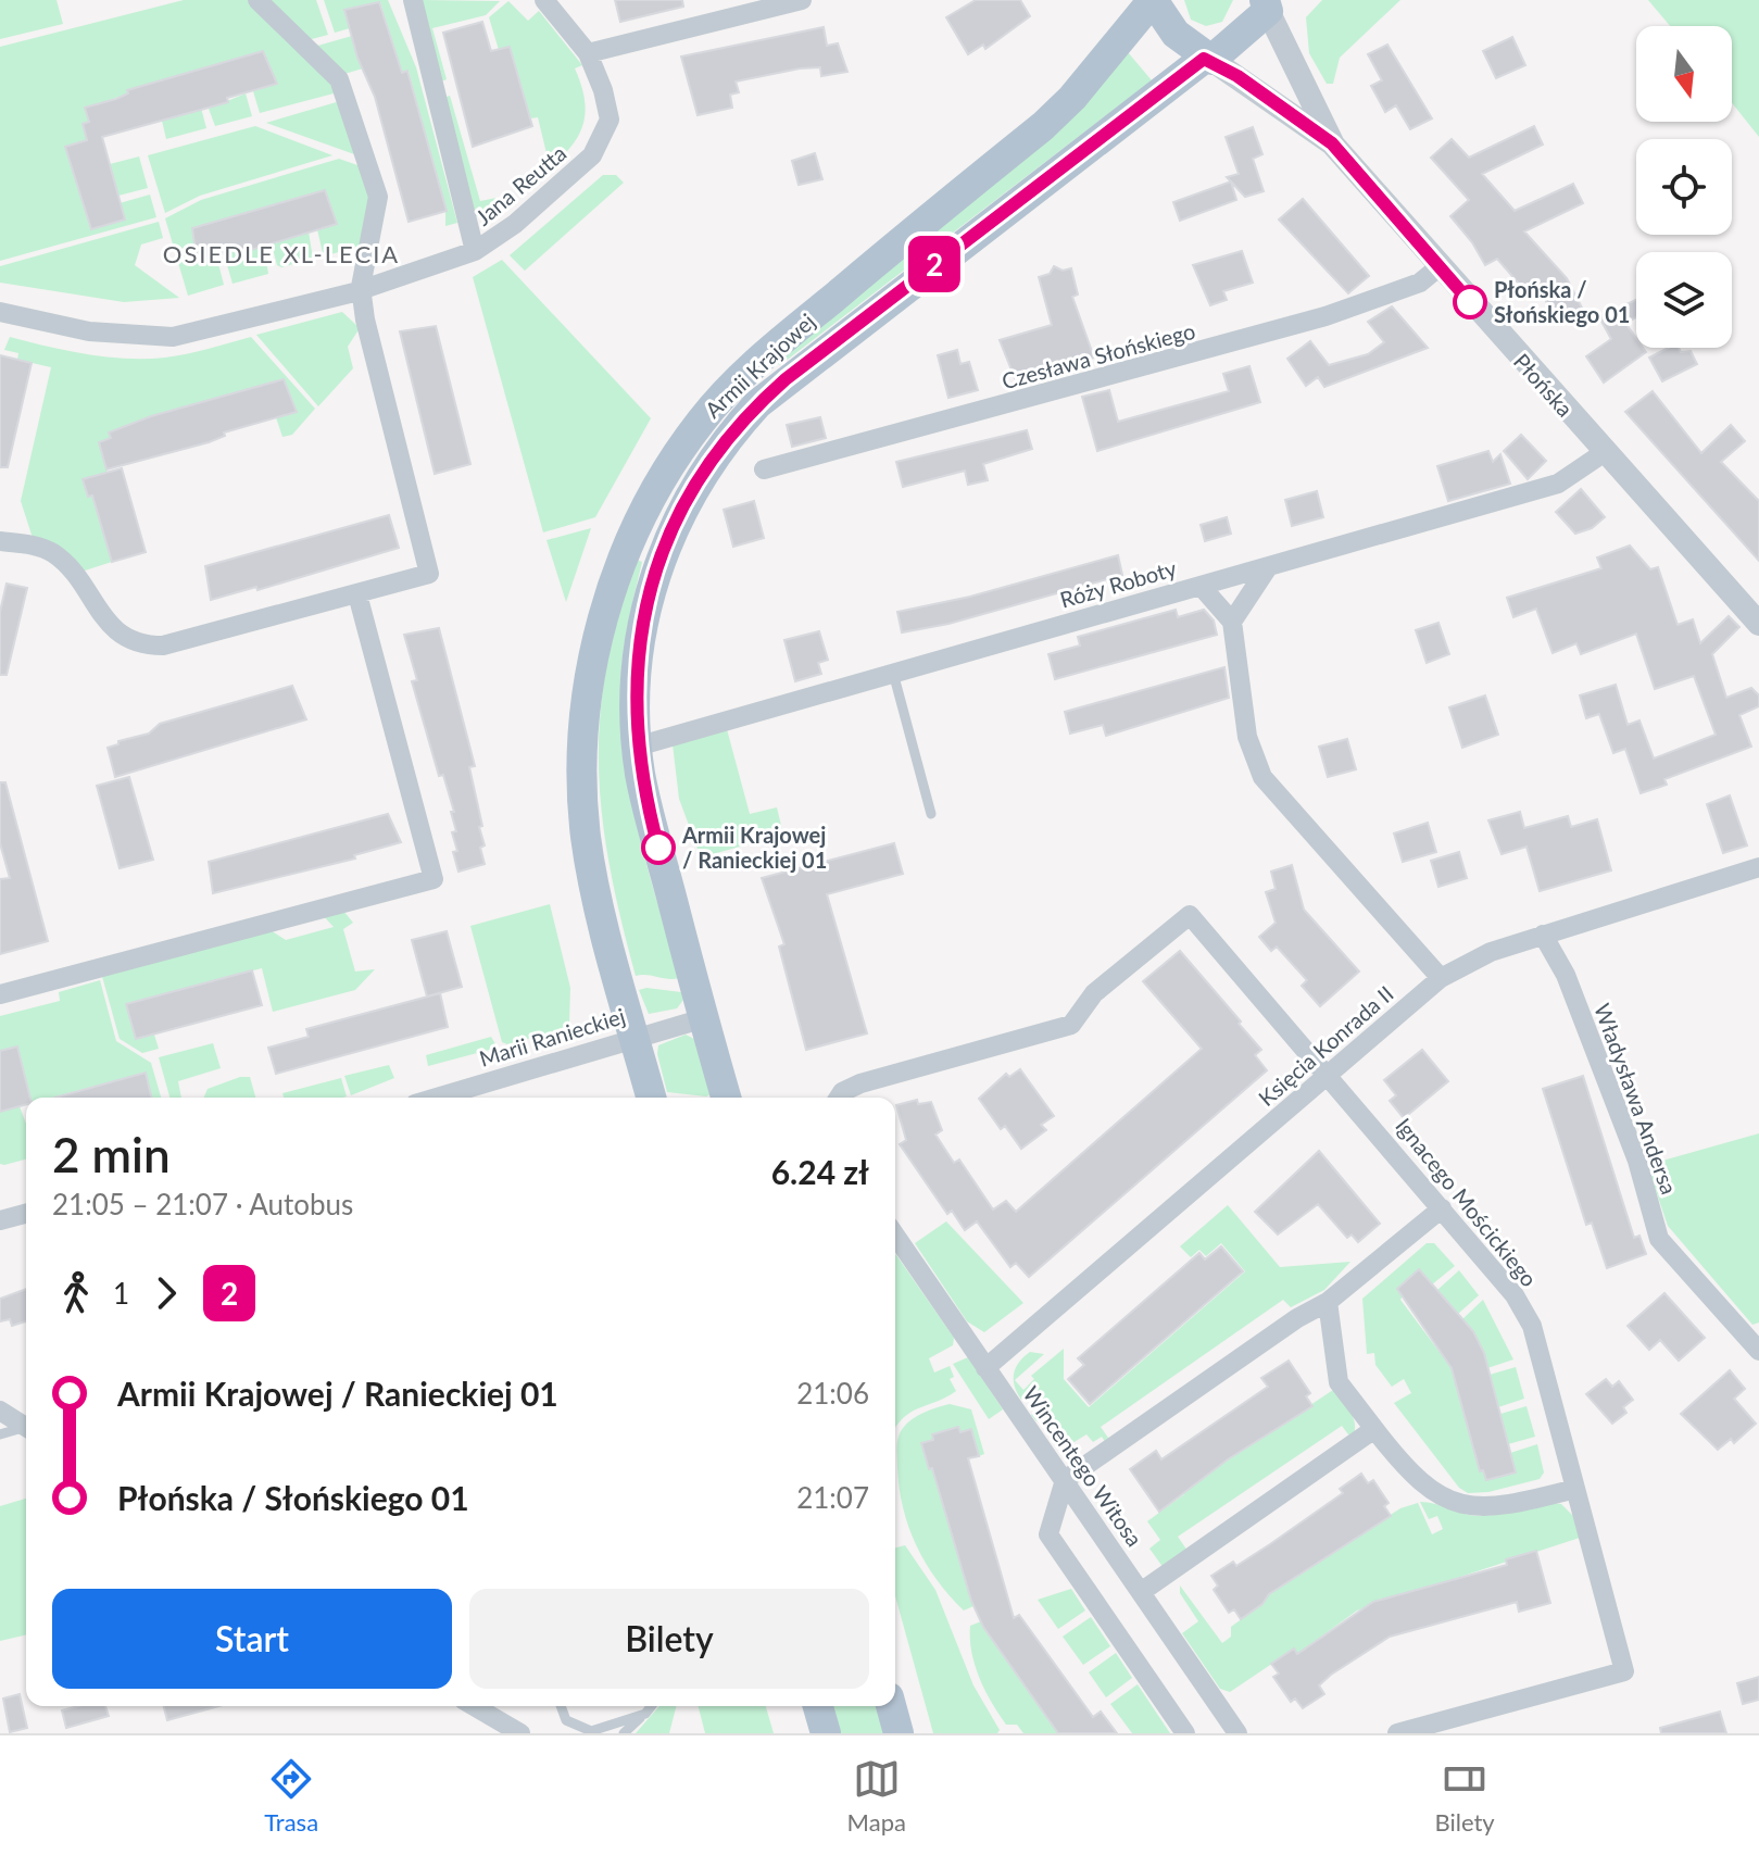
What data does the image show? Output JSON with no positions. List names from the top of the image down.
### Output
{
  "streets": {
    "main road": ["Armii Krajowej"],
    "street": [
      "Jana Reutta",
      "Czesława Słońskiego",
      "Płońska",
      "Róży Roboty",
      "Marii Ranieckiej",
      "Księcia Konrada II",
      "Władysława Andersa",
      "Ignacego Mościckiego",
      "Wincentego Witosa"
    ]
  },
  "crossings": [
    ["Czesława Słońskiego", "Płońska"],
    ["Armii Krajowej", "Płońska"],
    ["Armii Krajowej", "Róży Roboty"],
    ["Armii Krajowej", "Marii Ranieckiej"],
    ["Płońska", "Róży Roboty"],
    ["Księcia Konrada II", "Władysława Andersa"],
    ["Księcia Konrada II", "Ignacego Mościckiego"],
    ["Księcia Konrada II", "Wincentego Witosa"]
  ],
  "districts": ["OSIEDLE XL-LECIA"],
  "places": ["Płońska / Słońskiego 01", "Armii Krajowej / Ranieckiej 01"],
  "lines": ["bus line 2"],
  "north": "bottom",
  "page": {
    "on_map": "2",
    "heading": ["2 min", "21:05 – 21:07 · Autobus", "6.24 zł"],
    "legs": ["1", "2"],
    "list": [
      {
        "name": "Armii Krajowej / Ranieckiej 01",
        "value": "21:06"
      },
      {
        "name": "Płońska / Słońskiego 01",
        "value": "21:07"
      }
    ],
    "buttons": ["Start", "Bilety"],
    "tabs": ["Trasa", "Mapa", "Bilety"]
  }
}
